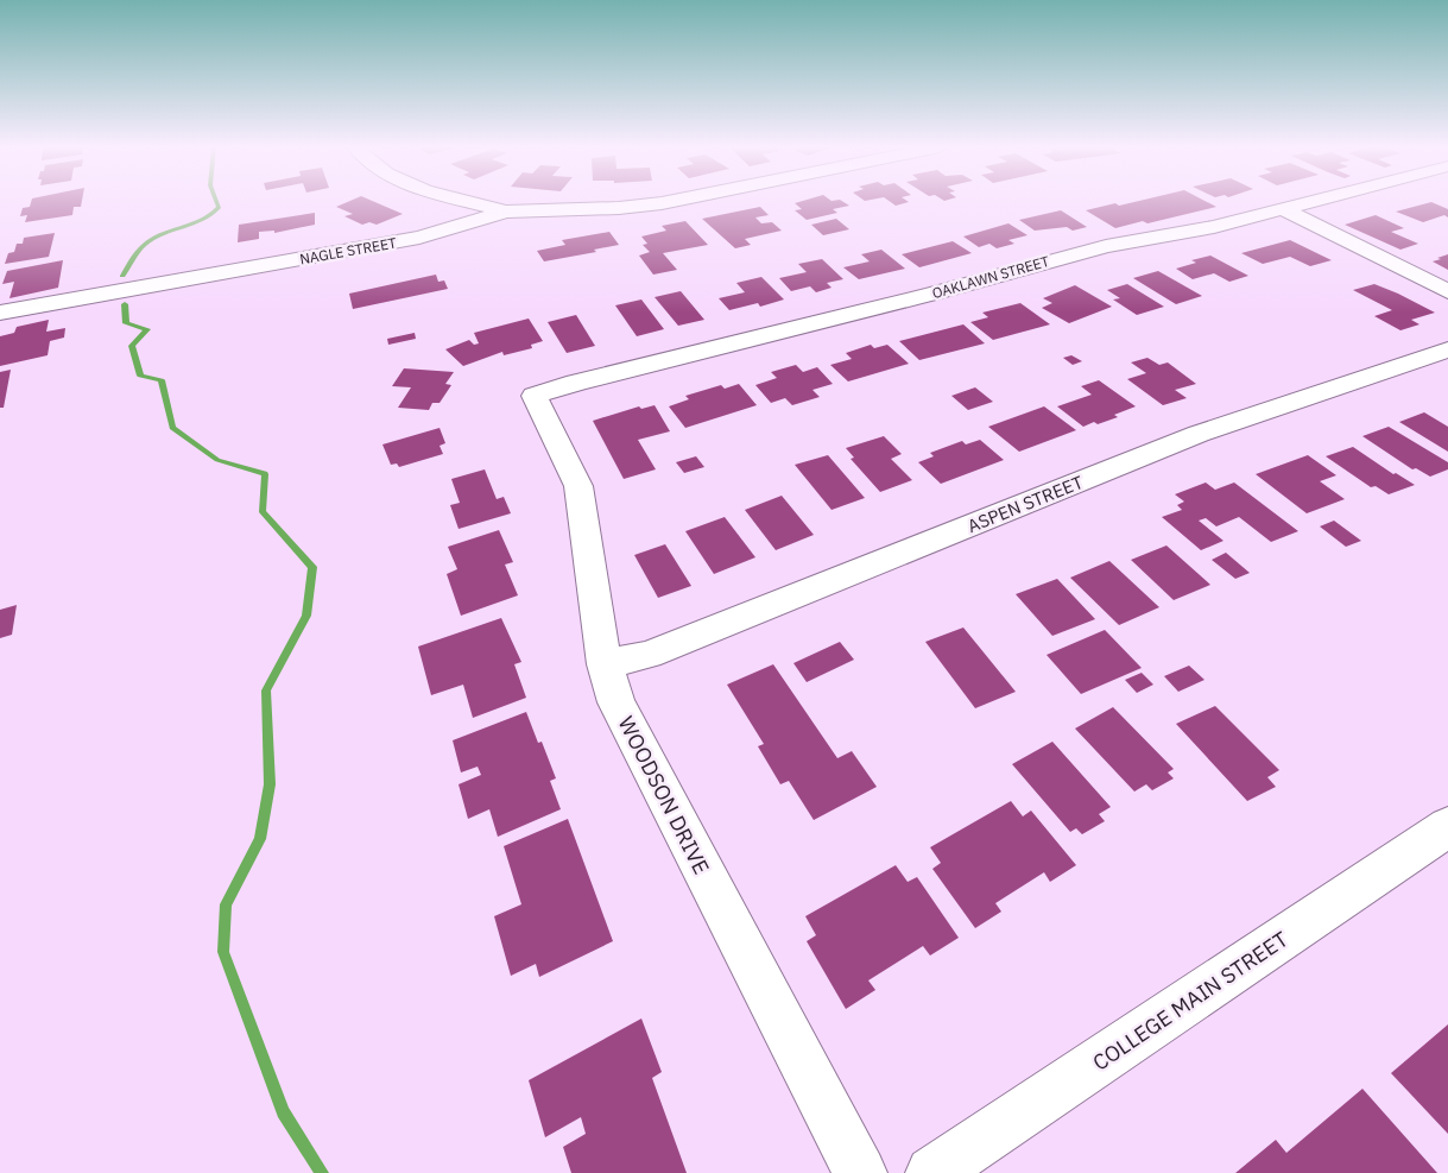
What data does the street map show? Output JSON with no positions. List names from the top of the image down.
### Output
{
  "streets": {
    "street": [
      "NAGLE STREET",
      "OAKLAWN STREET",
      "ASPEN STREET",
      "WOODSON DRIVE",
      "COLLEGE MAIN STREET"
    ]
  },
  "crossings": [
    ["OAKLAWN STREET", "WOODSON DRIVE"],
    ["ASPEN STREET", "WOODSON DRIVE"]
  ]
}
